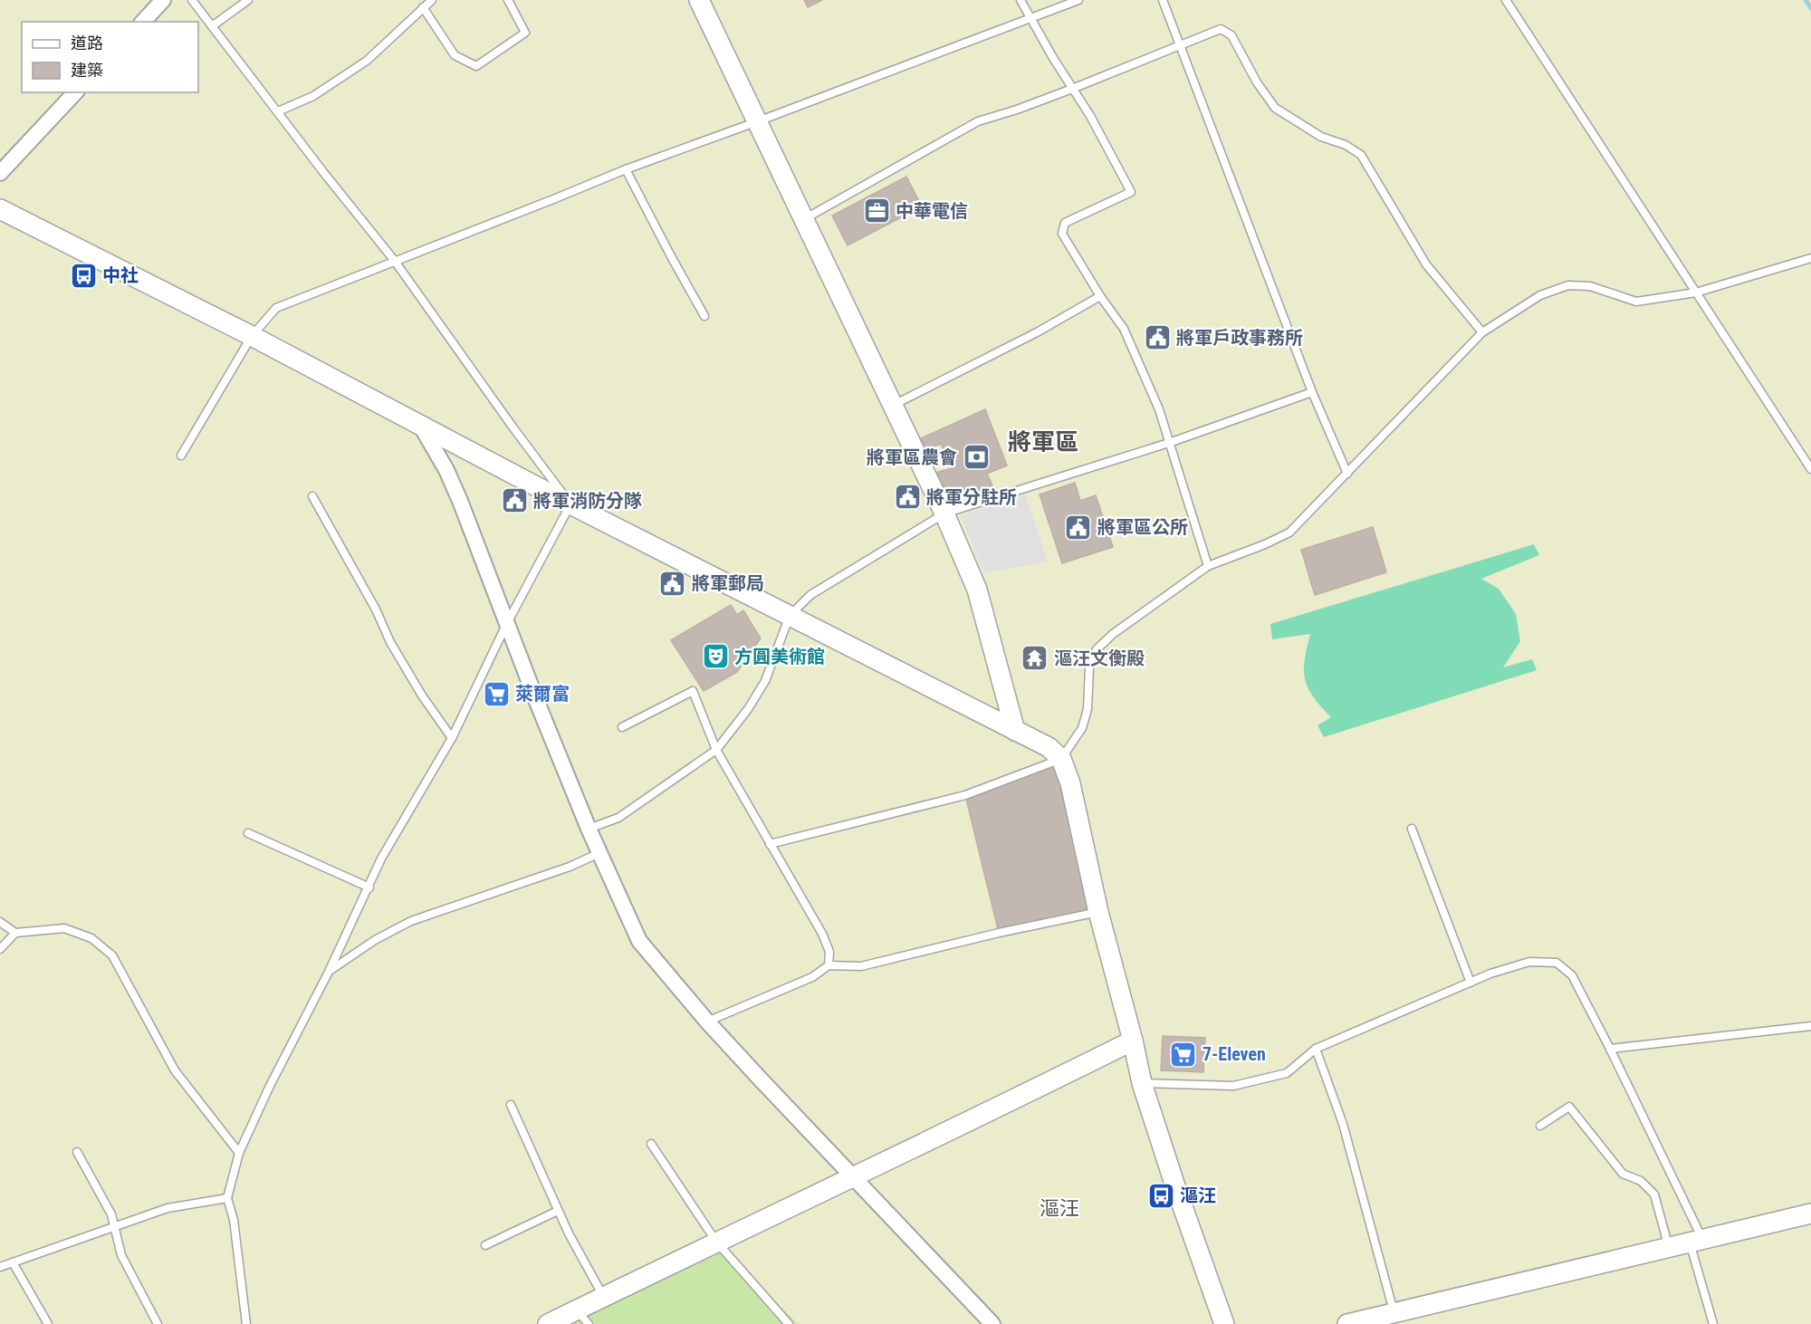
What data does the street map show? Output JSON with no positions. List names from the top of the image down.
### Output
{
  "districts": ["將軍區", "漚汪"],
  "places": {
    "office": ["中華電信"],
    "bus stop": ["中社", "漚汪"],
    "public building": [
      "將軍戶政事務所",
      "將軍分駐所",
      "將軍消防分隊",
      "將軍區公所",
      "將軍郵局"
    ],
    "bank": ["將軍區農會"],
    "theatre": ["方圓美術館"],
    "temple": ["漚汪文衡殿"],
    "supermarket": ["萊爾富", "7-Eleven"]
  },
  "legend": ["道路", "建築"]
}
